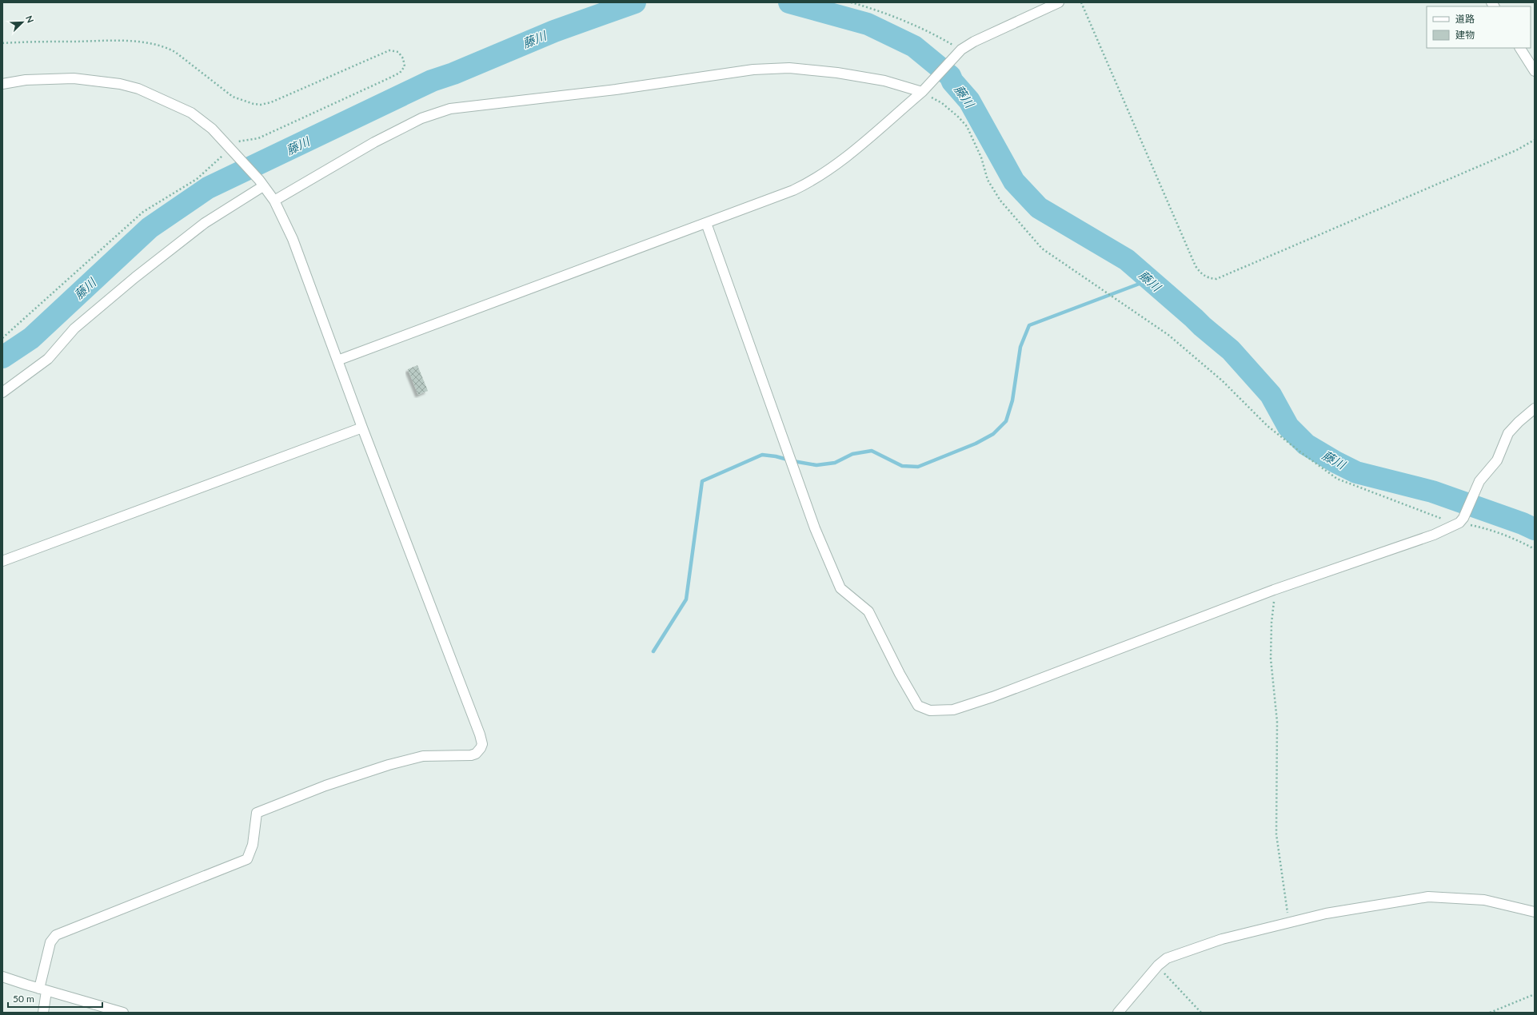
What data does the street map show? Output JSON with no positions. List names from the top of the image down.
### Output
{
  "water": ["藤川"],
  "legend": ["道路", "建物"],
  "scale_bar": "50 m",
  "north": "top right"
}
